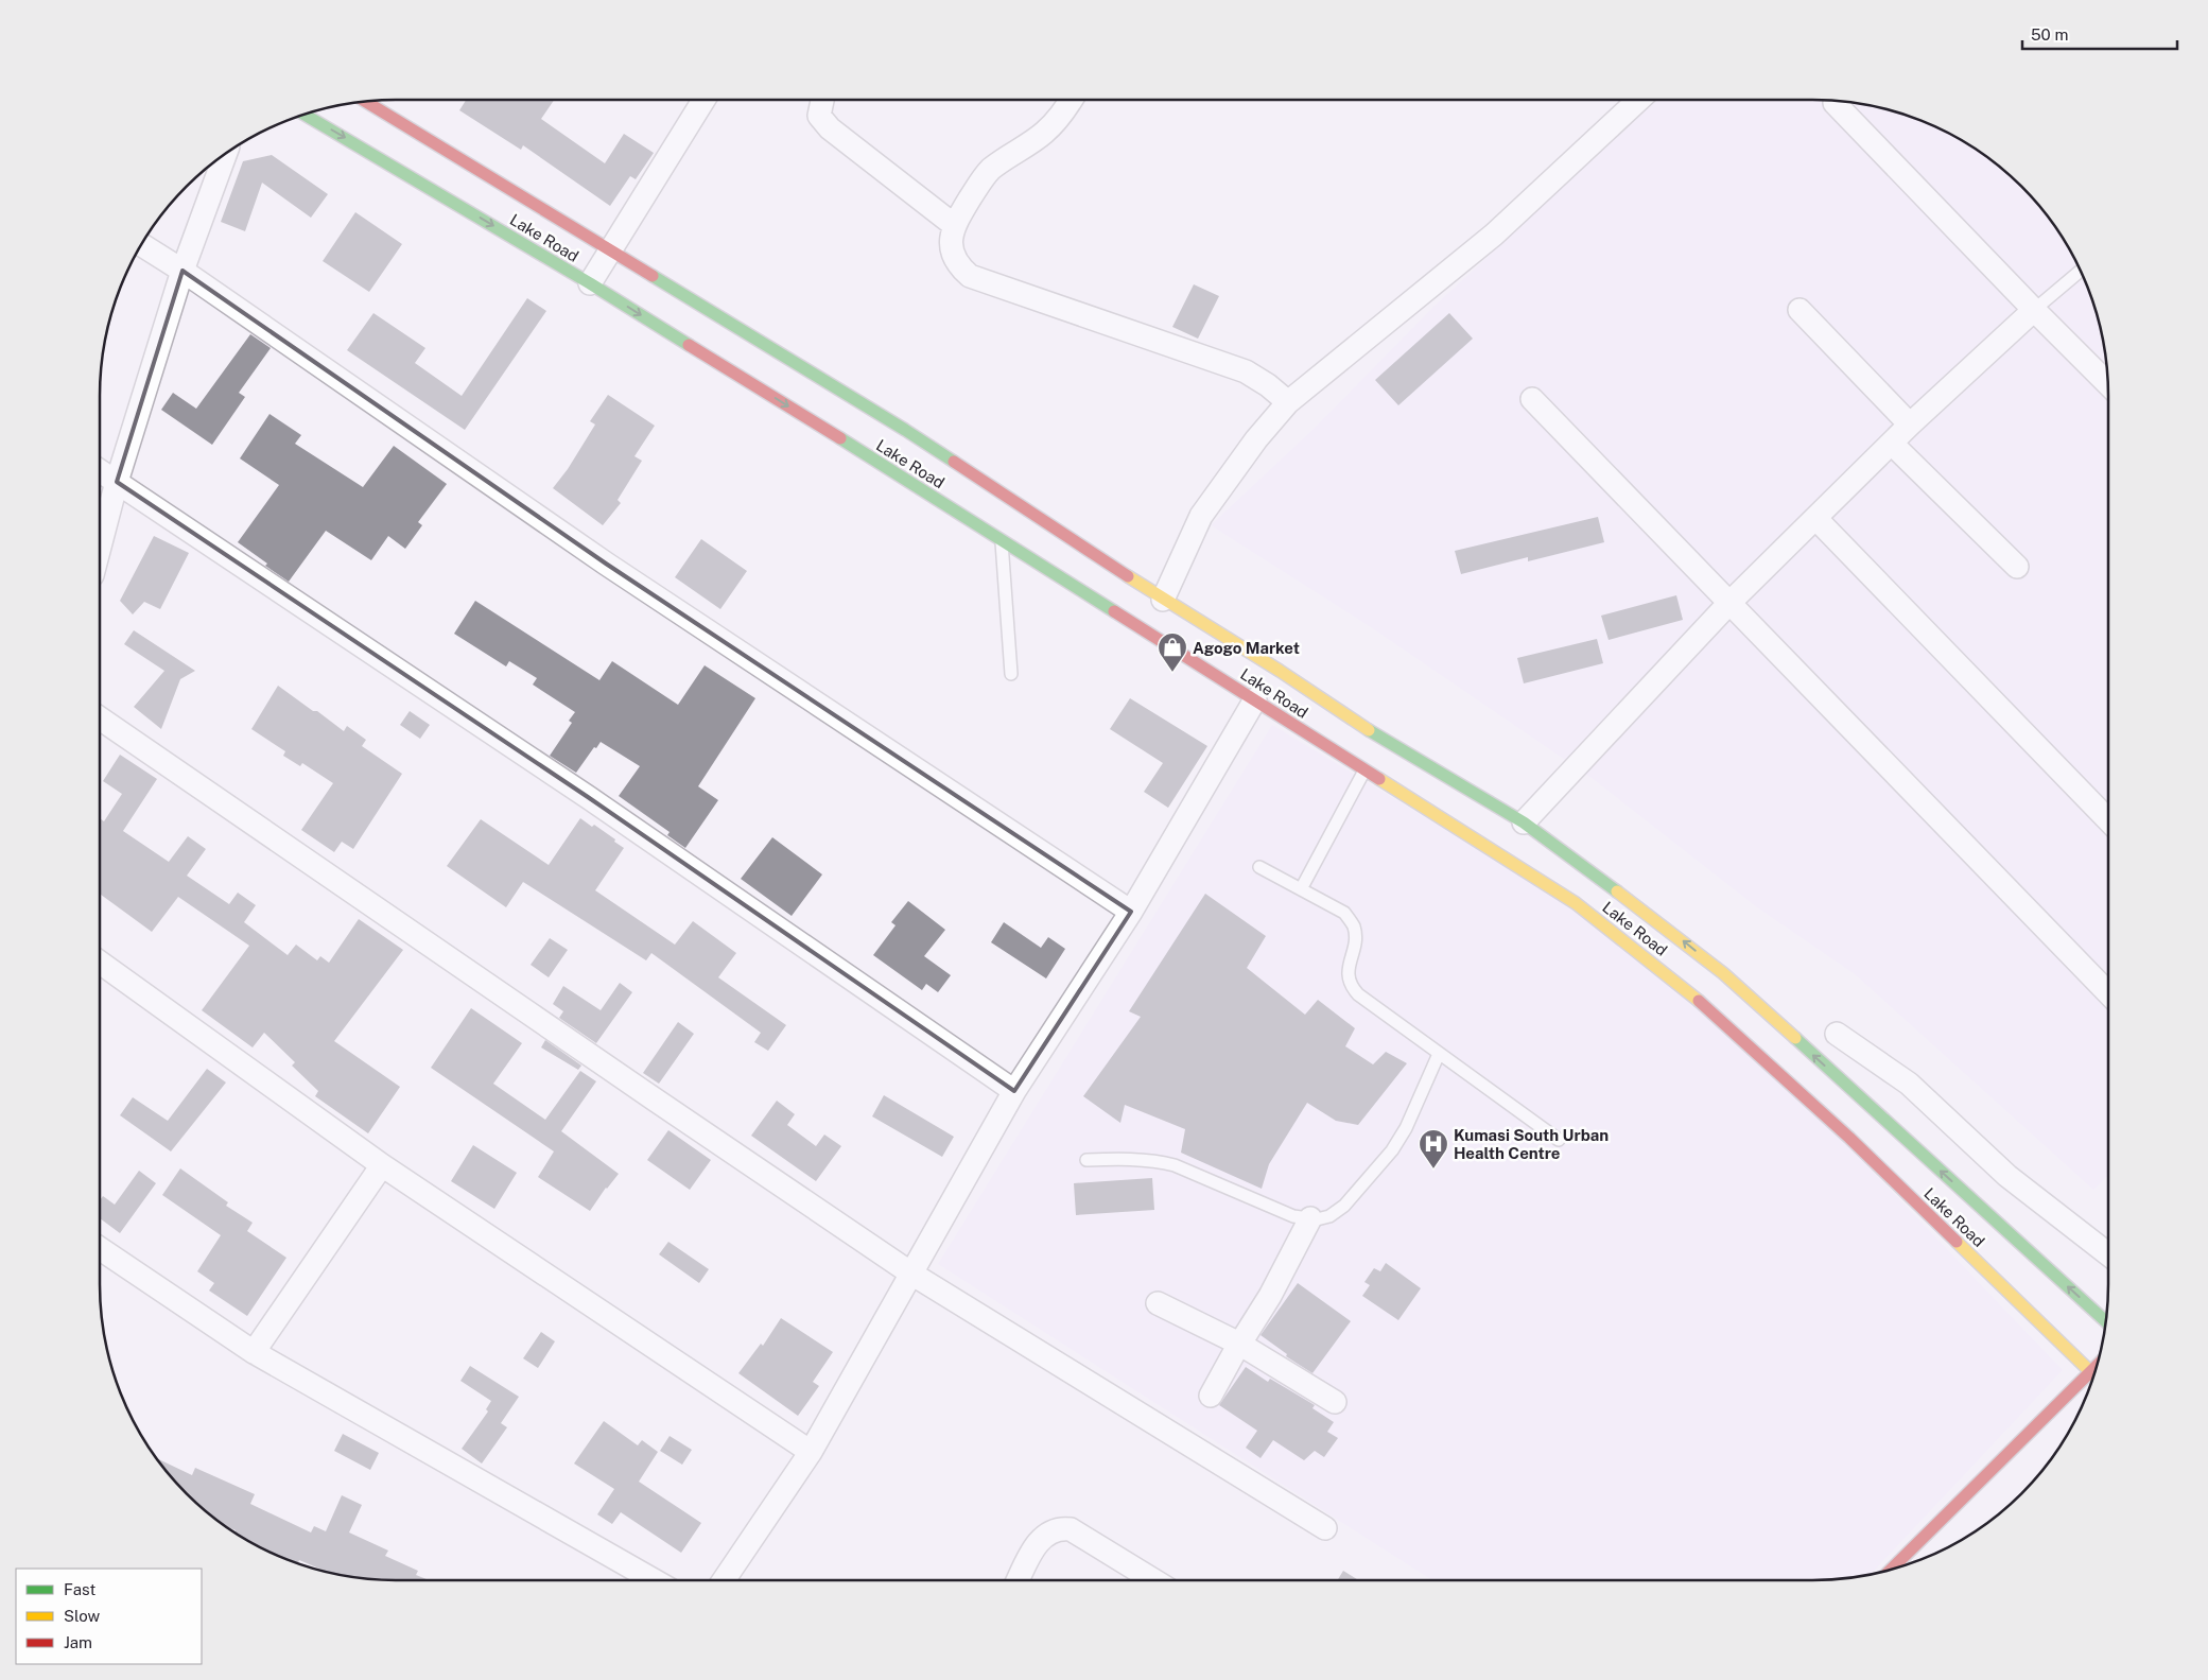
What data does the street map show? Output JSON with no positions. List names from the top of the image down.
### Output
{
  "streets": {
    "main road": ["Lake Road"]
  },
  "places": {
    "shop": ["Agogo Market"],
    "hospital": ["Kumasi South Urban Health Centre"]
  },
  "legend": ["Fast", "Slow", "Jam"],
  "scale_bar": "50 m"
}
